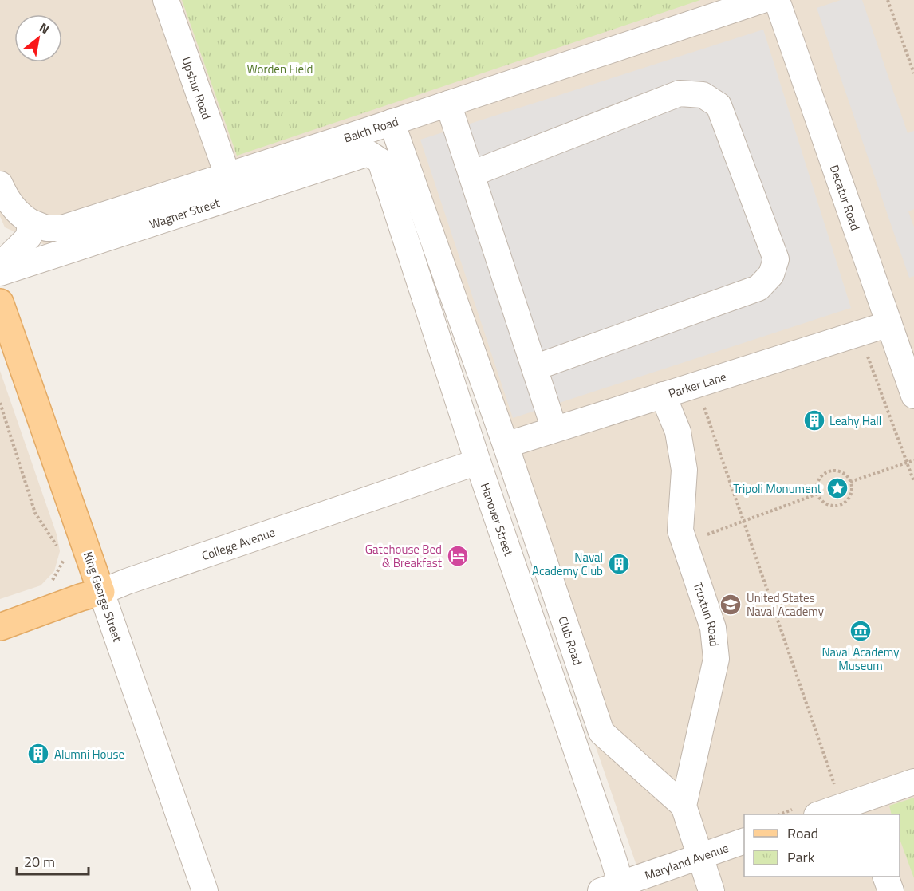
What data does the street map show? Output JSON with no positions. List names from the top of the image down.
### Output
{
  "streets": {
    "main road": ["College Avenue", "King George Street"],
    "street": [
      "Upshur Road",
      "Balch Road",
      "Decatur Road",
      "Wagner Street",
      "Parker Lane",
      "Hanover Street",
      "Truxtun Road",
      "Club Road",
      "Maryland Avenue"
    ]
  },
  "crossings": [
    ["Upshur Road", "Balch Road"],
    ["Balch Road", "Club Road"],
    ["Decatur Road", "Parker Lane"],
    ["Wagner Street", "Hanover Street"],
    ["Parker Lane", "Truxtun Road"],
    ["Parker Lane", "Club Road"],
    ["Hanover Street", "College Avenue"],
    ["Hanover Street", "Maryland Avenue"],
    ["College Avenue", "King George Street"],
    ["Truxtun Road", "Club Road"]
  ],
  "parks": ["Worden Field"],
  "places": {
    "building": ["Leahy Hall", "Naval Academy Club", "Alumni House"],
    "place": ["Tripoli Monument"],
    "hotel": ["Gatehouse Bed & Breakfast"],
    "school or university": ["United States Naval Academy"],
    "museum": ["Naval Academy Museum"]
  },
  "legend": ["Road", "Park"],
  "scale_bar": "20 m",
  "north": "top right"
}
